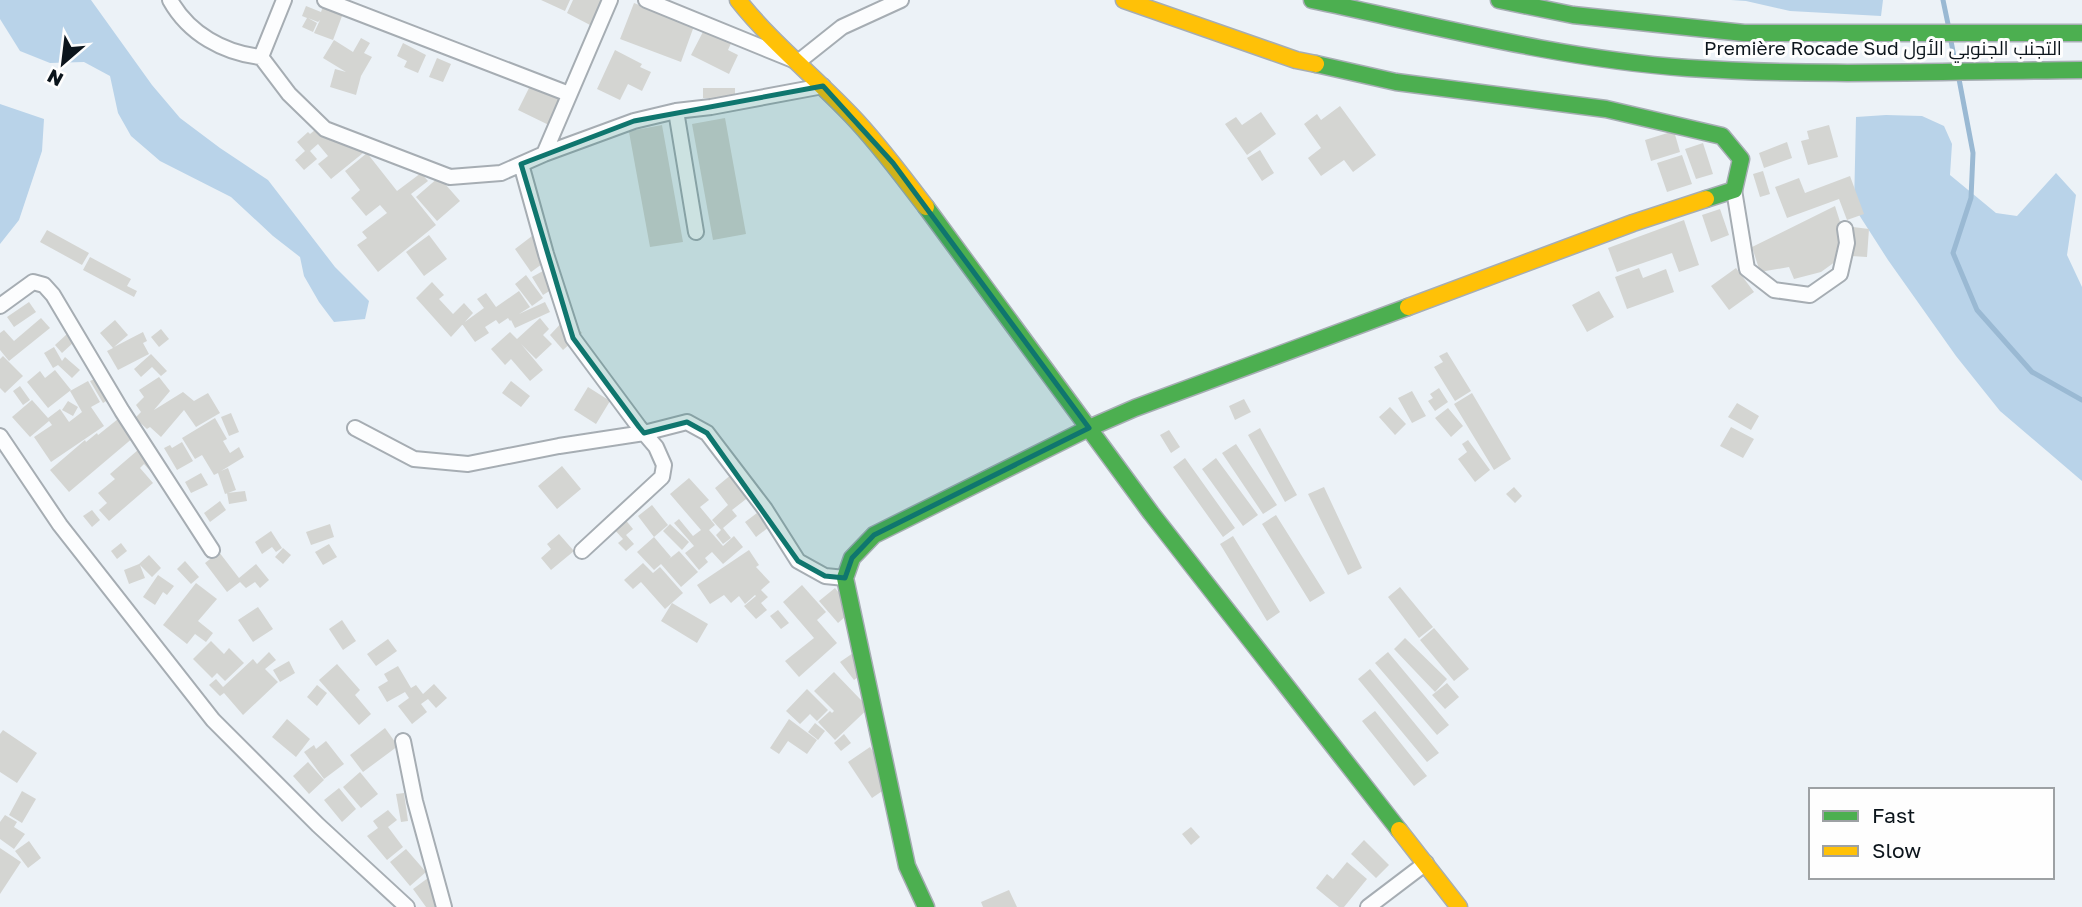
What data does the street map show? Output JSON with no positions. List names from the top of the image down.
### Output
{
  "streets": {
    "main road": ["Première Rocade Sud التجنب الجنوبي الأول"]
  },
  "legend": ["Fast", "Slow"],
  "north": "bottom left"
}
